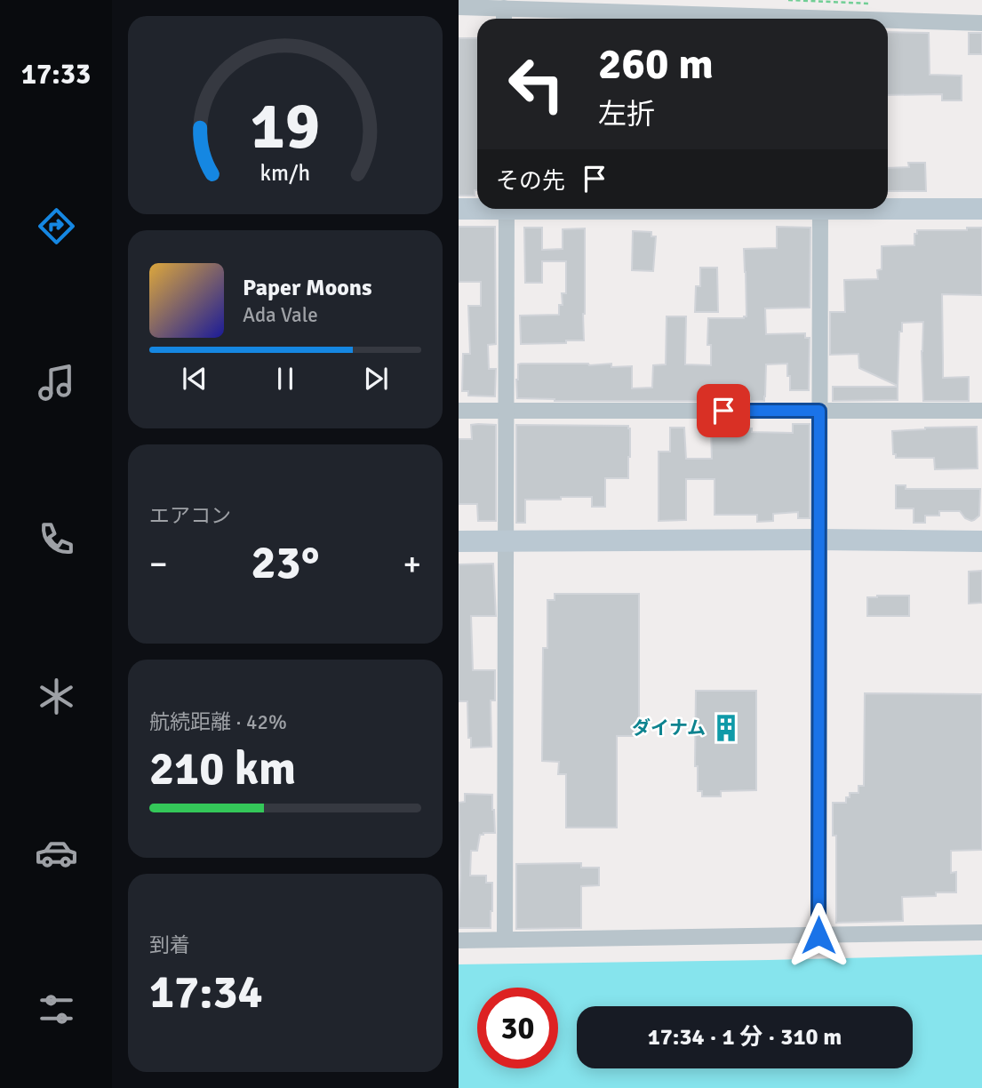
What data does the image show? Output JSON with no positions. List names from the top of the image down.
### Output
{
  "places": {
    "building": ["ダイナム"]
  },
  "page": {
    "tabs": "17:33",
    "turn": ["260 m", "左折"],
    "then": "その先",
    "song": ["Paper Moons", "Ada Vale"],
    "tile": [
      "エアコン",
      ["航続距離 · 42%", "210 km"],
      ["到着", "17:34"]
    ],
    "heat": ["−", "23°", "+"],
    "limit": "30",
    "trip": "17:34 · 1 分 · 310 m",
    "gauge": ["19", "km/h"]
  }
}
